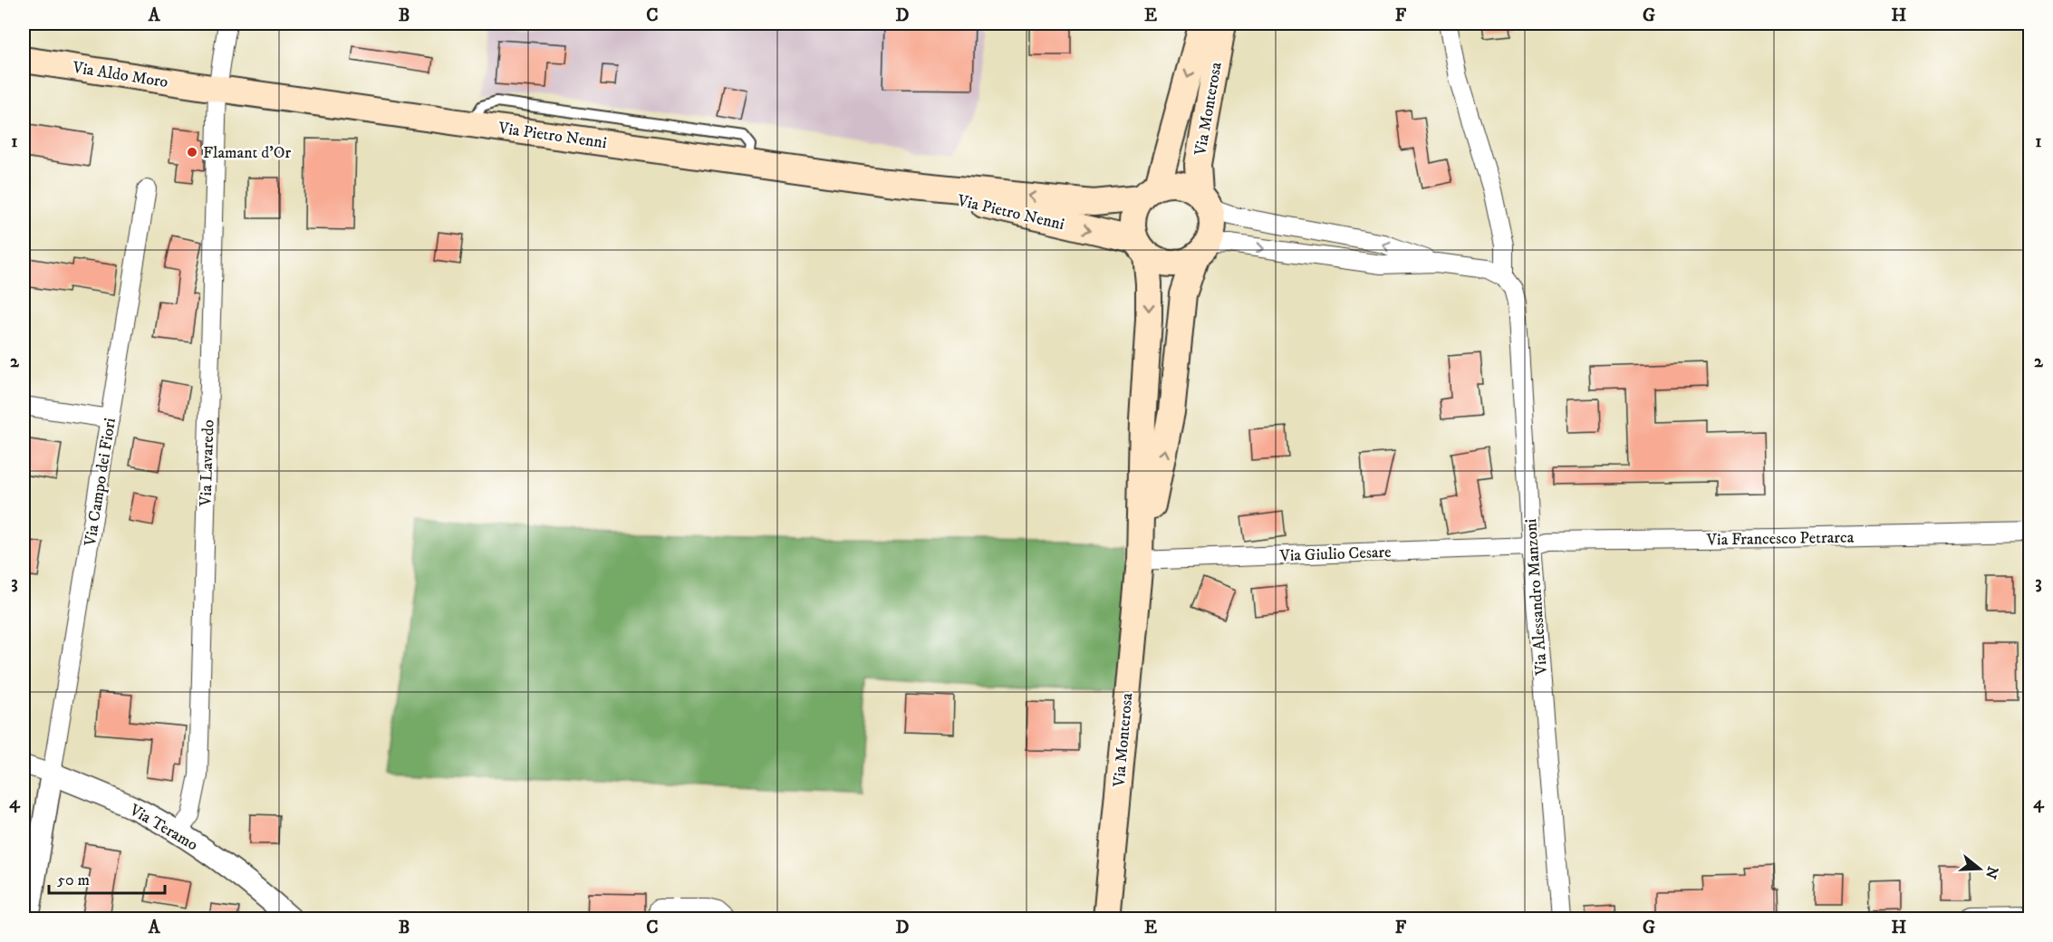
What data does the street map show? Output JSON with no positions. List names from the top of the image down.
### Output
{
  "streets": {
    "main road": ["Via Aldo Moro", "Via Monterosa", "Via Pietro Nenni"],
    "street": [
      "Via Lavaredo",
      "Via Campo dei Fiori",
      "Via Francesco Petrarca",
      "Via Giulio Cesare",
      "Via Alessandro Manzoni",
      "Via Teramo"
    ]
  },
  "crossings": [
    ["Via Aldo Moro", "Via Pietro Nenni"],
    ["Via Aldo Moro", "Via Lavaredo"],
    ["Via Monterosa", "Via Pietro Nenni"],
    ["Via Monterosa", "Via Giulio Cesare"],
    ["Via Pietro Nenni", "Via Lavaredo"],
    ["Via Lavaredo", "Via Teramo"],
    ["Via Campo dei Fiori", "Via Teramo"],
    ["Via Francesco Petrarca", "Via Giulio Cesare"],
    ["Via Francesco Petrarca", "Via Alessandro Manzoni"],
    ["Via Giulio Cesare", "Via Alessandro Manzoni"]
  ],
  "places": ["Flamant d'Or"],
  "scale_bar": "50 m",
  "north": "right",
  "grid": {
    "columns": [
      "A",
      "B",
      "C",
      "D",
      "E",
      "F",
      "G",
      "H"
    ],
    "rows": [
      "1",
      "2",
      "3",
      "4"
    ]
  }
}
